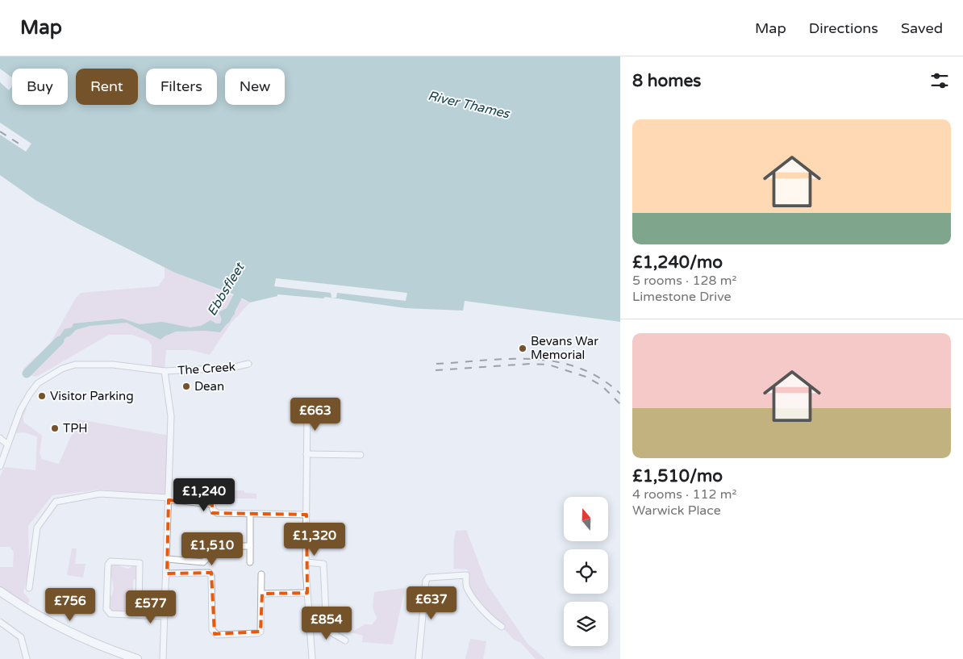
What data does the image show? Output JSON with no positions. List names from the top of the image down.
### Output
{
  "streets": {
    "street": ["The Creek"]
  },
  "water": ["River Thames", "Ebbsfleet"],
  "places": [
    "Bevans War Memorial",
    "Dean",
    "Visitor Parking",
    "TPH"
  ],
  "north": "top",
  "page": {
    "header": "Map",
    "nav": ["Map", "Directions", "Saved"],
    "heading": "8 homes",
    "chip": [
      "Buy",
      "Rent",
      "Filters",
      "New"
    ],
    "list": [
      {
        "name": "£1,240/mo",
        "note": "5 rooms · 128 m² · Limestone Drive"
      },
      {
        "name": "£1,510/mo",
        "note": "4 rooms · 112 m² · Warwick Place"
      }
    ],
    "price": [
      "£663",
      "£1,240",
      "£1,320",
      "£1,510",
      "£637",
      "£756",
      "£577",
      "£854"
    ]
  }
}
